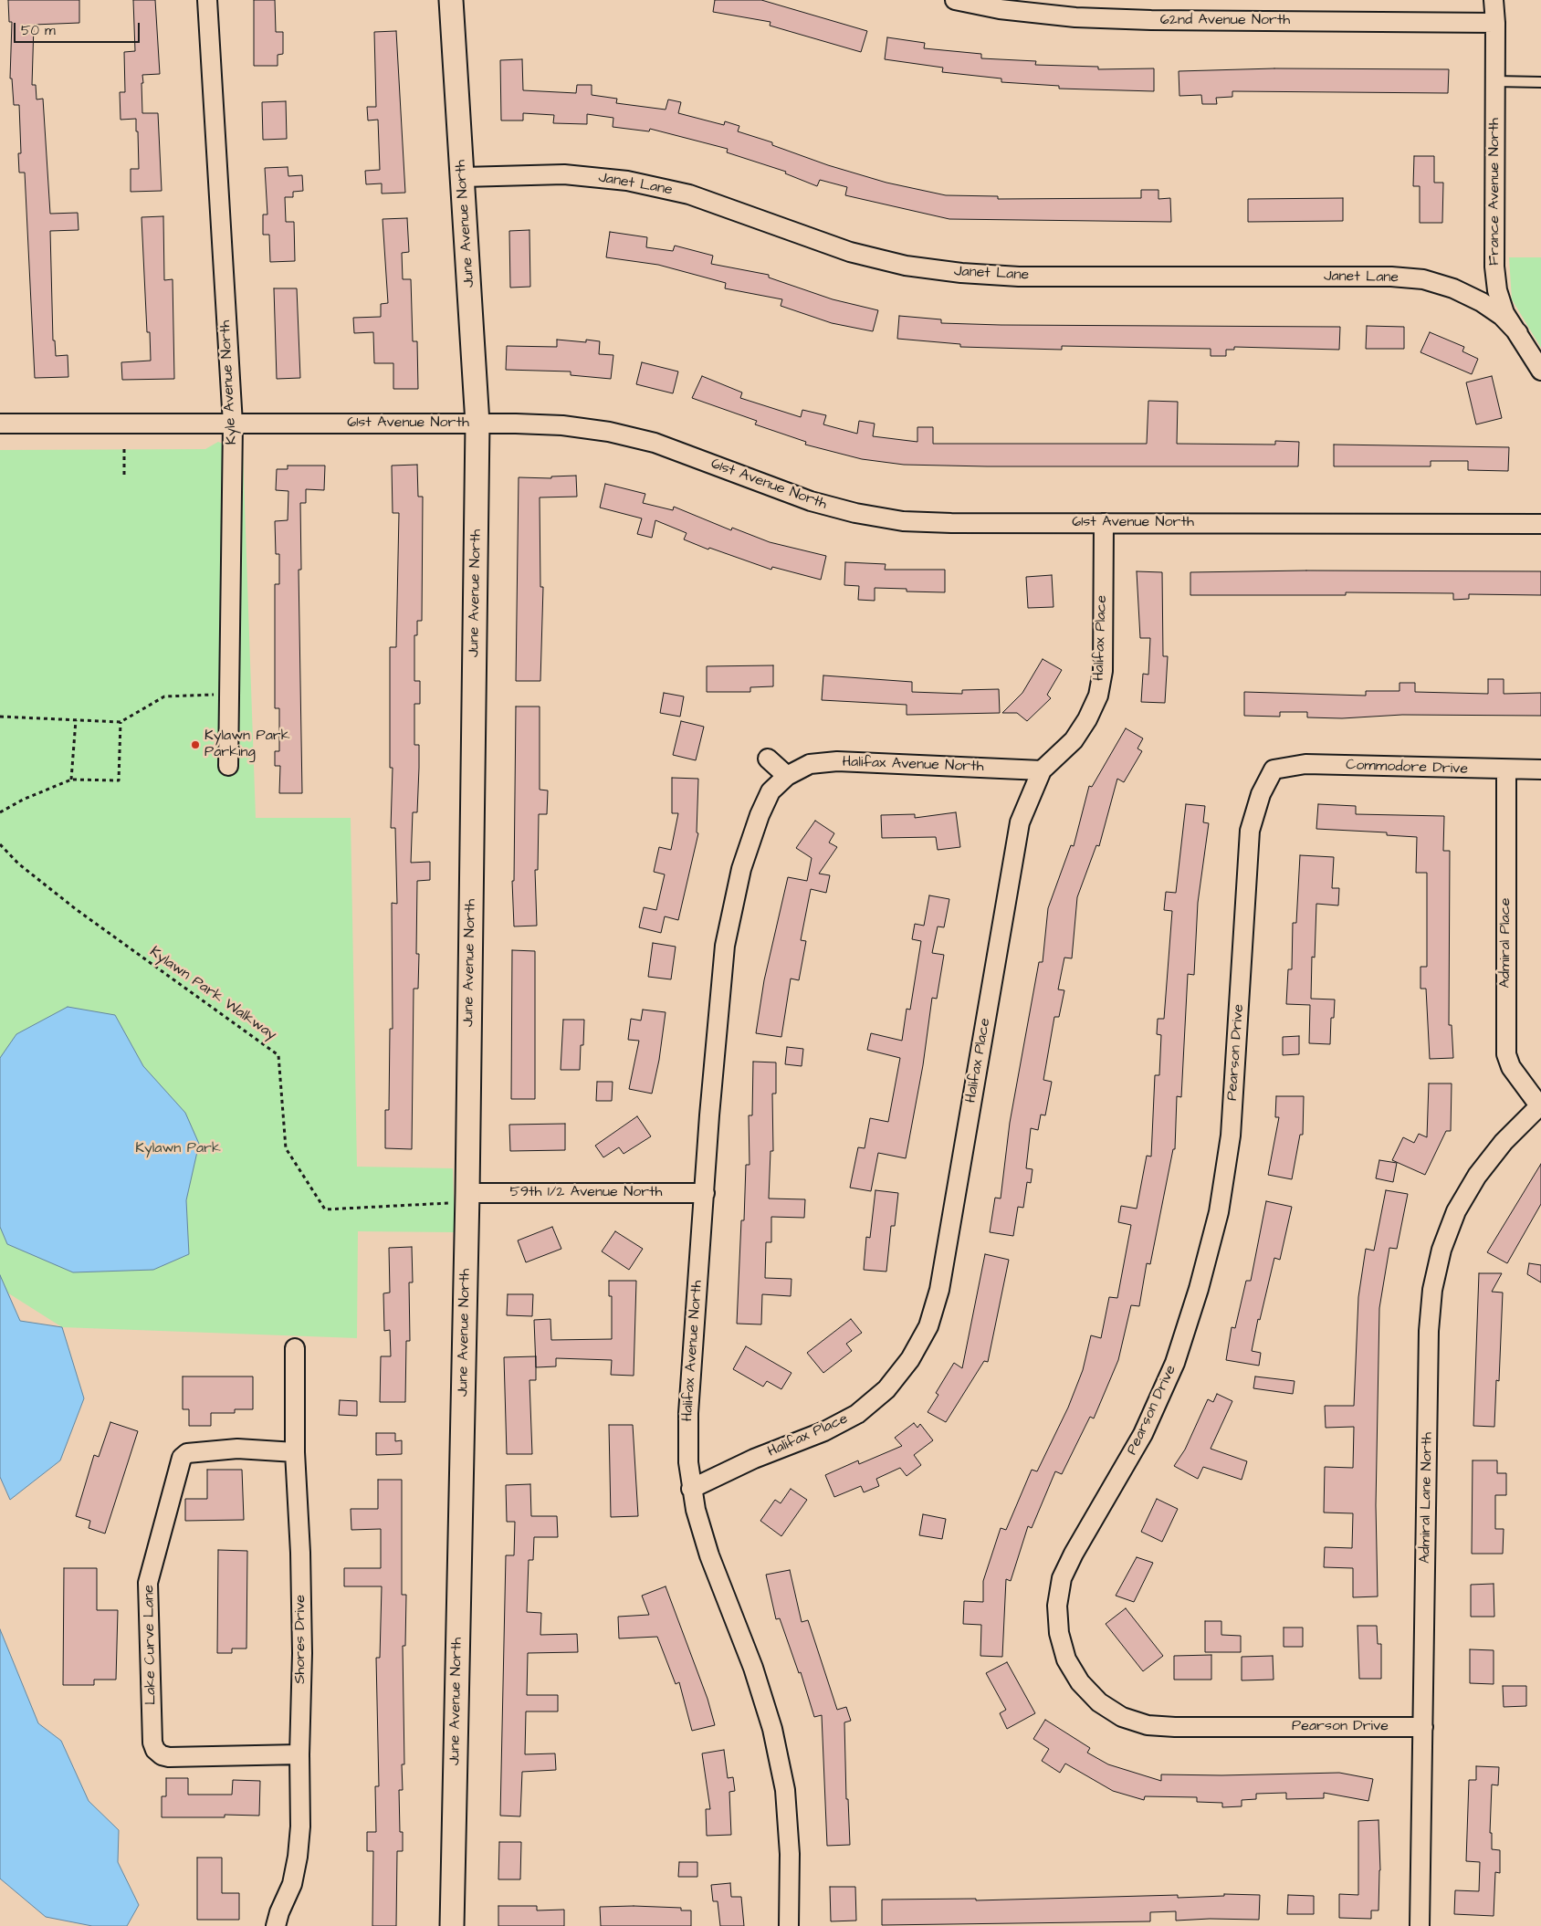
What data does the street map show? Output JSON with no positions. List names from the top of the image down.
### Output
{
  "streets": {
    "street": [
      "62nd Avenue North",
      "Janet Lane",
      "France Avenue North",
      "June Avenue North",
      "Kyle Avenue North",
      "61st Avenue North",
      "Halifax Place",
      "Halifax Avenue North",
      "Commodore Drive",
      "Admiral Place",
      "Pearson Drive",
      "59th 1/2 Avenue North",
      "Admiral Lane North",
      "Shores Drive",
      "Lake Curve Lane"
    ],
    "path": ["Kylawn Park Walkway"]
  },
  "crossings": [
    ["62nd Avenue North", "France Avenue North"],
    ["Janet Lane", "France Avenue North"],
    ["Janet Lane", "June Avenue North"],
    ["June Avenue North", "61st Avenue North"],
    ["June Avenue North", "Kylawn Park Walkway"],
    ["June Avenue North", "59th 1/2 Avenue North"],
    ["Kyle Avenue North", "61st Avenue North"],
    ["61st Avenue North", "Halifax Place"],
    ["Halifax Place", "Halifax Avenue North"],
    ["Halifax Avenue North", "59th 1/2 Avenue North"],
    ["Commodore Drive", "Admiral Place"],
    ["Commodore Drive", "Pearson Drive"],
    ["Admiral Place", "Admiral Lane North"],
    ["Kylawn Park Walkway", "59th 1/2 Avenue North"],
    ["Pearson Drive", "Admiral Lane North"],
    ["Shores Drive", "Lake Curve Lane"]
  ],
  "parks": ["Kylawn Park"],
  "places": ["Kylawn Park Parking"],
  "scale_bar": "50 m"
}
